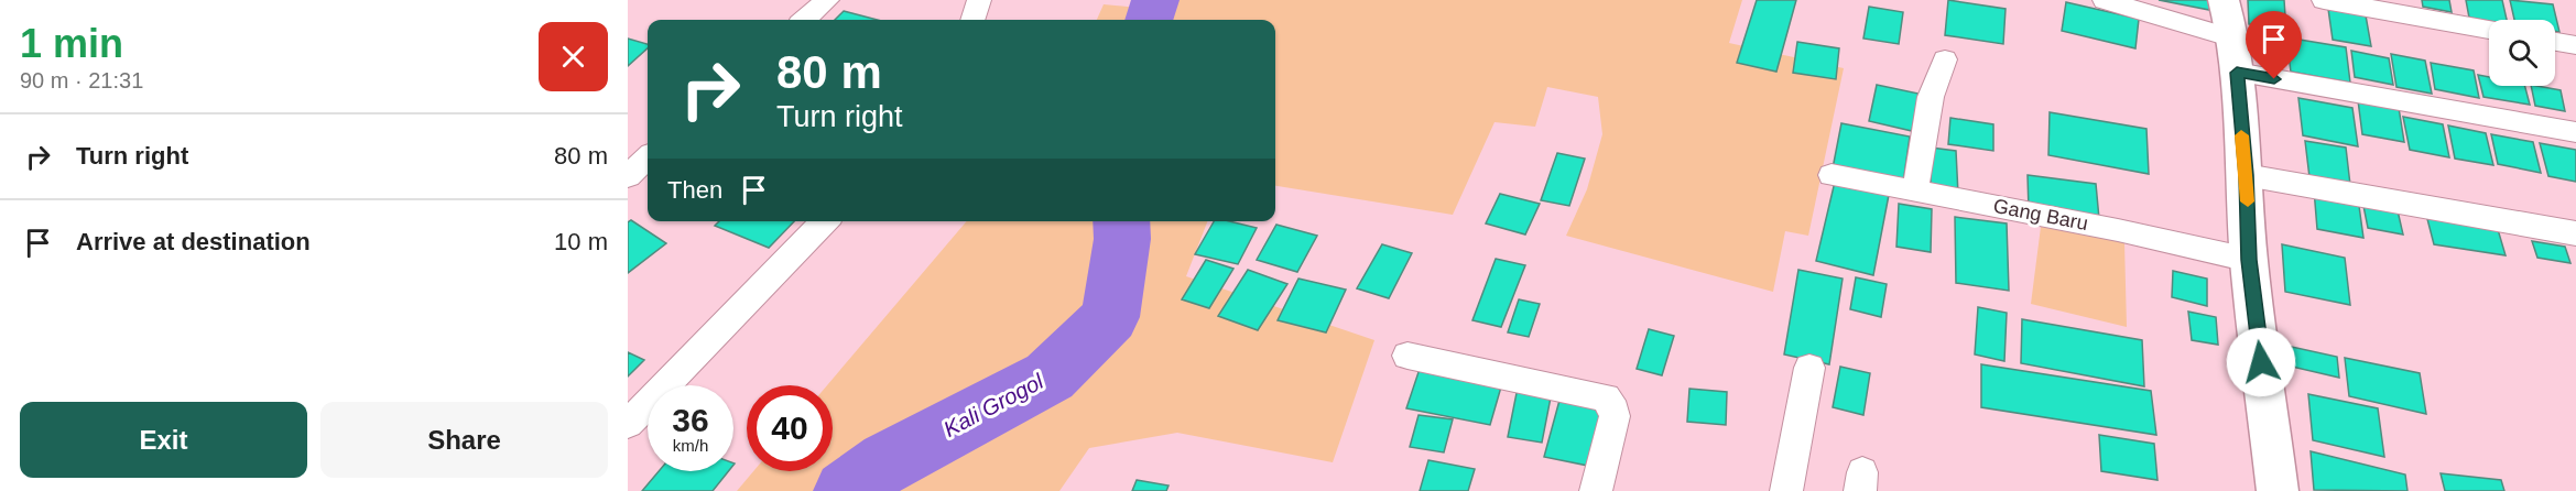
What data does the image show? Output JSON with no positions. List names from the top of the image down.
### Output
{
  "streets": {
    "street": ["Gang Baru"]
  },
  "water": ["Kali Grogol"],
  "page": {
    "heading": ["1 min", "90 m · 21:31"],
    "turn": ["80 m", "Turn right"],
    "list": [
      {
        "name": "Turn right",
        "value": "80 m"
      },
      {
        "name": "Arrive at destination",
        "value": "10 m"
      }
    ],
    "then": "Then",
    "speed": "36 km/h",
    "limit": "40",
    "buttons": ["Exit", "Share"]
  }
}
